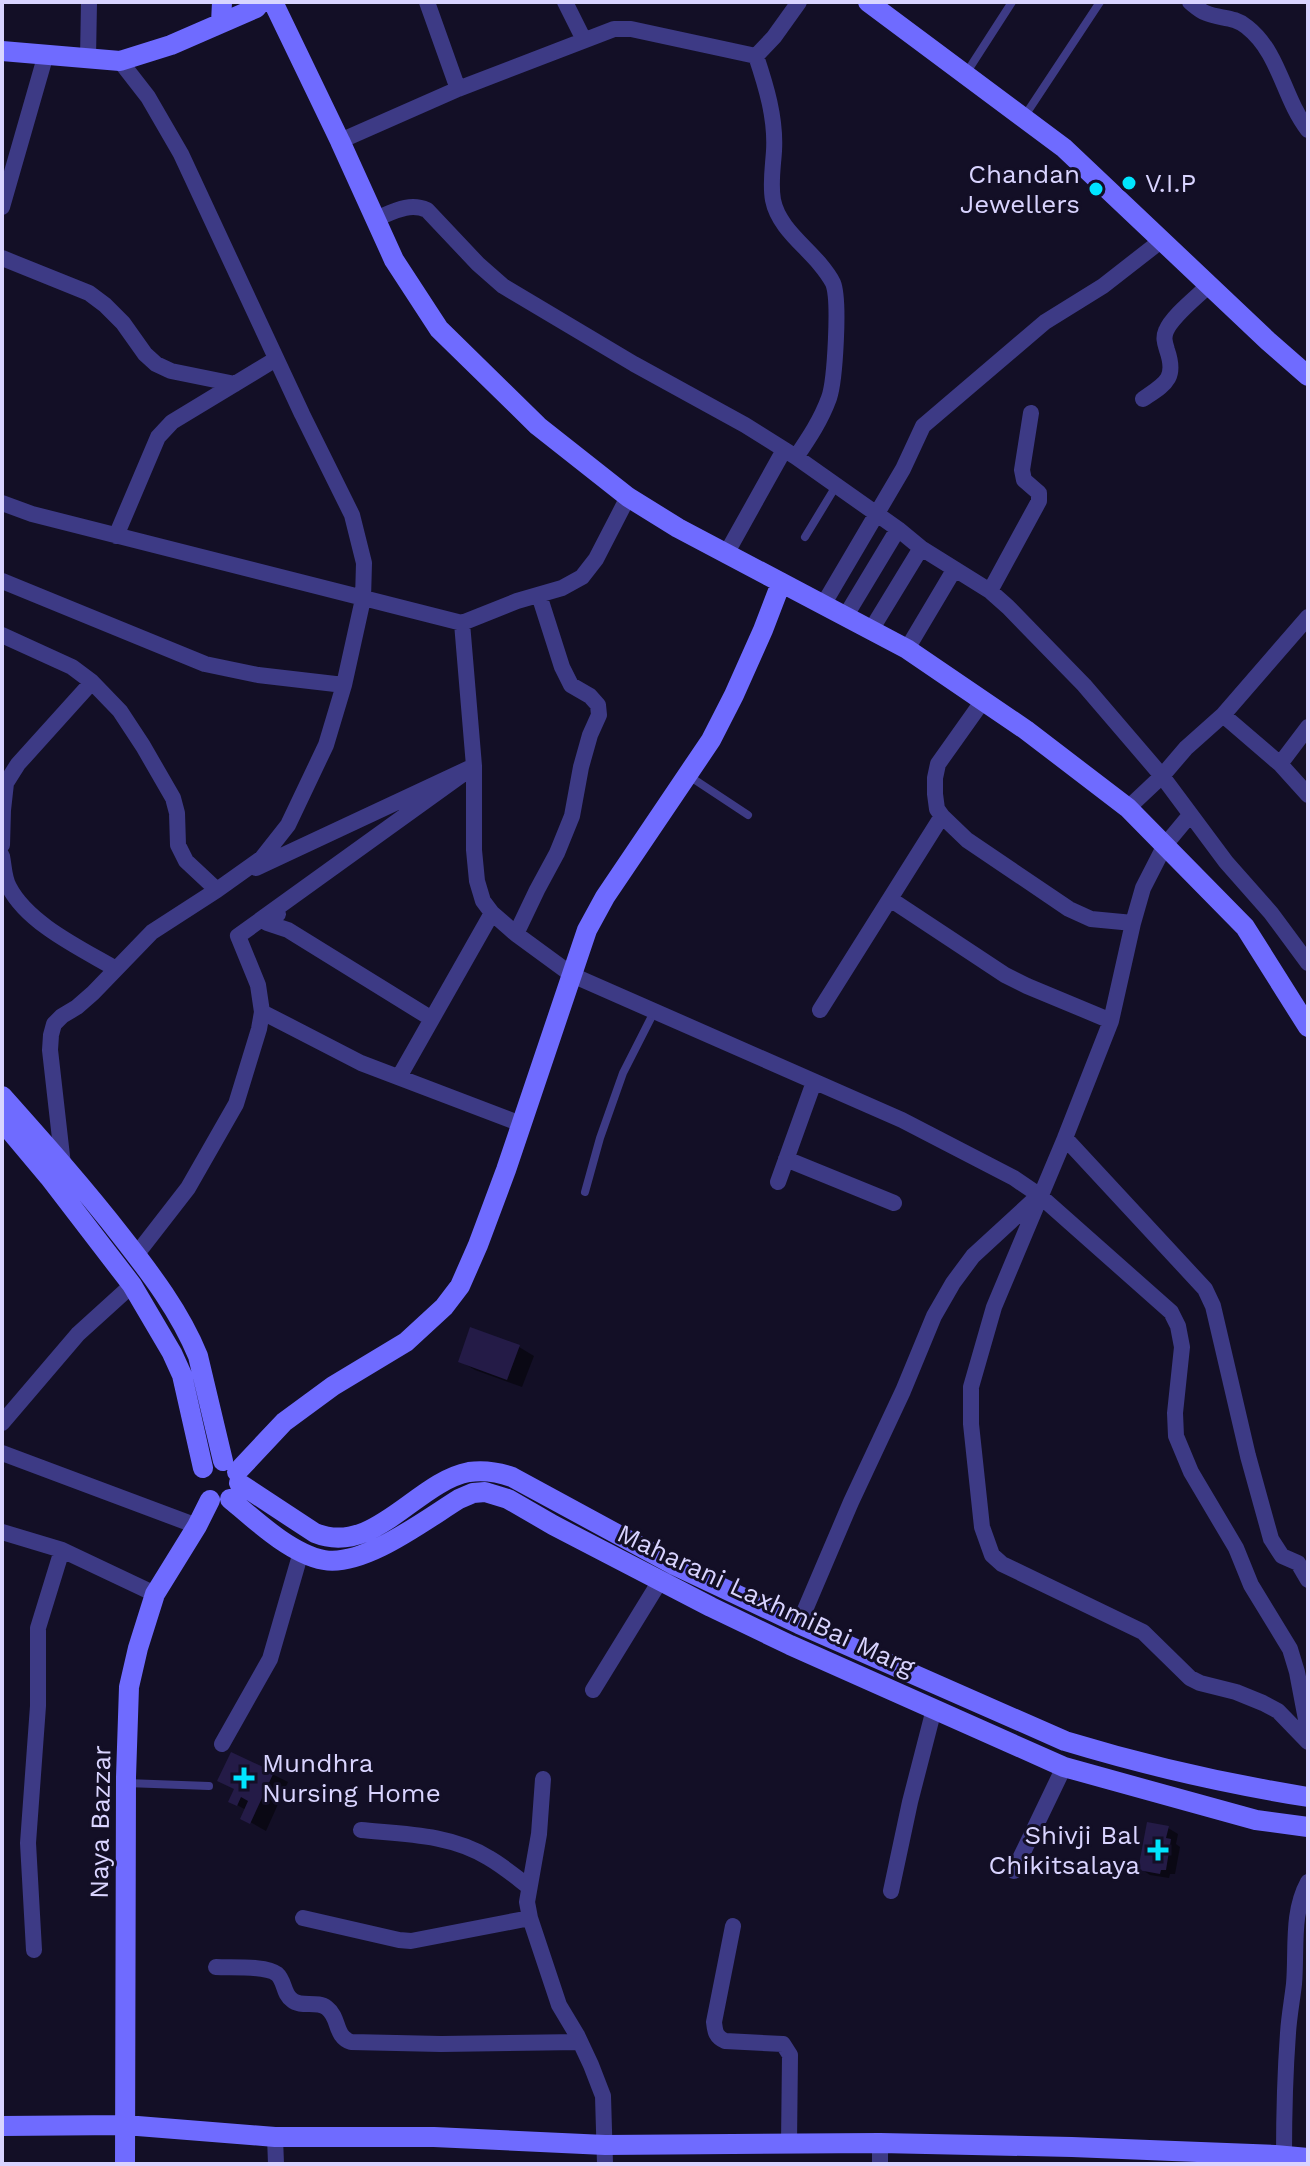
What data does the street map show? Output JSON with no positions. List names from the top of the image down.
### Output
{
  "streets": {
    "street": ["Maharani LaxhmiBai Marg", "Naya Bazzar"]
  },
  "crossings": [
    ["Maharani LaxhmiBai Marg", "Naya Bazzar"]
  ],
  "places": {
    "other": ["V.I.P", "Chandan Jewellers"],
    "health": ["Mundhra Nursing Home", "Shivji Bal Chikitsalaya"]
  }
}
